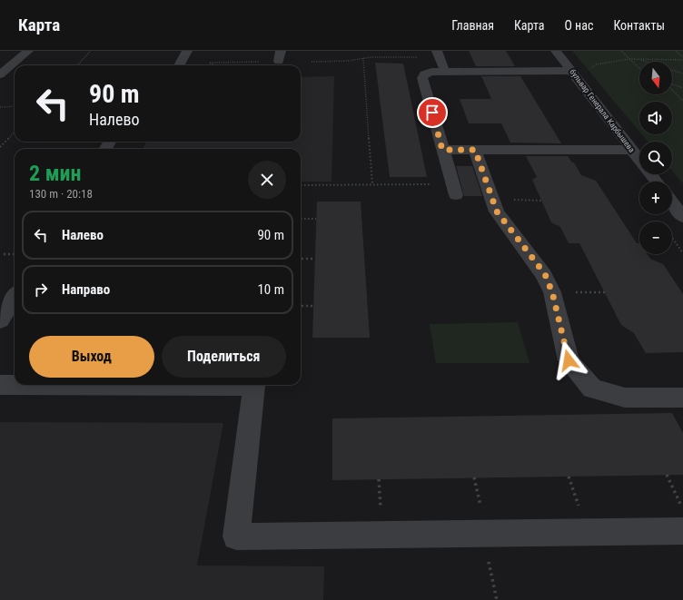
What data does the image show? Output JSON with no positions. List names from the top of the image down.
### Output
{
  "streets": {
    "street": ["бульвар Генерала Карбышева"]
  },
  "north": "bottom",
  "page": {
    "header": "Карта",
    "nav": [
      "Главная",
      "Карта",
      "О нас",
      "Контакты"
    ],
    "map_buttons": ["+", "−"],
    "turn": ["90 m", "Налево"],
    "heading": ["2 мин", "130 m · 20:18"],
    "list": [
      {
        "name": "Налево",
        "value": "90 m"
      },
      {
        "name": "Направо",
        "value": "10 m"
      }
    ],
    "buttons": ["Выход", "Поделиться"]
  }
}
